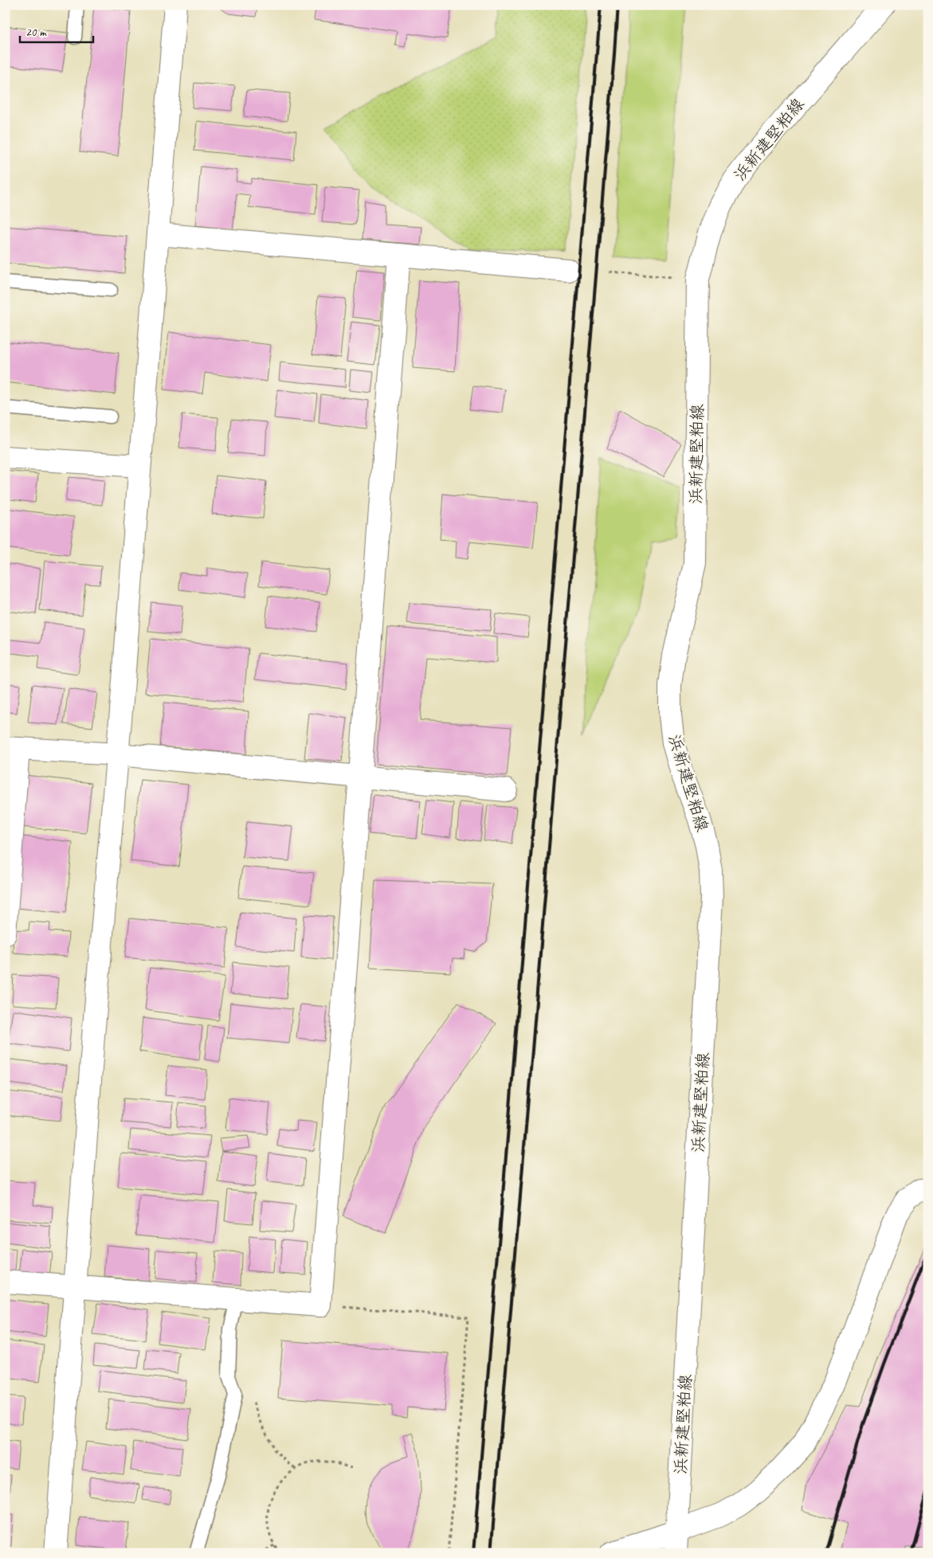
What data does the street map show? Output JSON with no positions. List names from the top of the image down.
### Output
{
  "streets": {
    "street": ["浜新建堅粕線"]
  },
  "scale_bar": "20 m"
}
